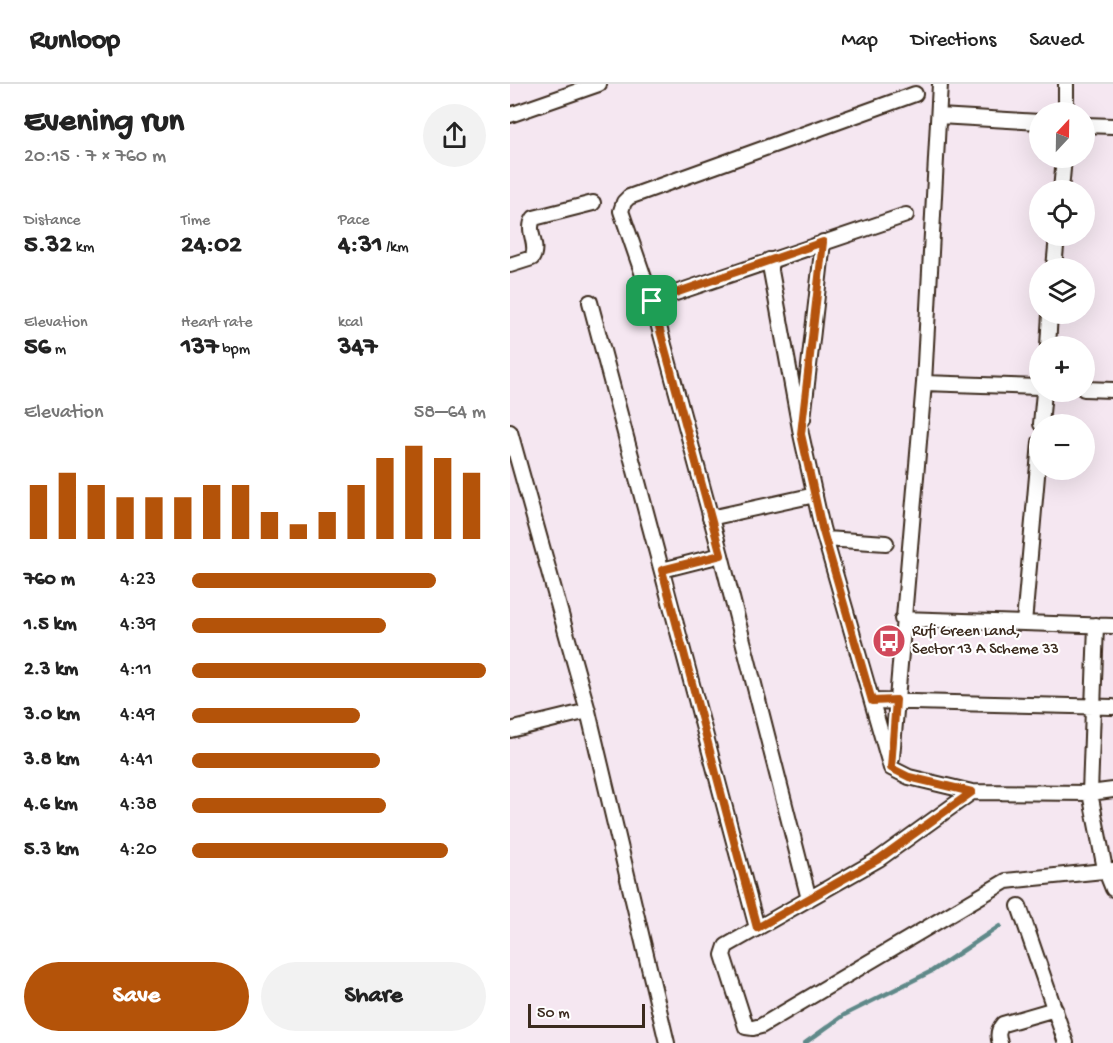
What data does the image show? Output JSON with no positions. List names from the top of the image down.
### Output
{
  "places": {
    "bus stop": ["Rufi Green Land, Sector 13 A Scheme 33"]
  },
  "scale_bar": "50 m",
  "north": "top",
  "page": {
    "header": "Runloop",
    "nav": ["Map", "Directions", "Saved"],
    "heading": ["Evening run", "20:15 · 7 × 760 m"],
    "map_buttons": ["+", "−"],
    "stats": [
      ["Distance", "5.32 km"],
      ["Time", "24:02"],
      ["Pace", "4:31 /km"],
      ["Elevation", "56 m"],
      ["Heart rate", "137 bpm"],
      ["kcal", "347"]
    ],
    "chart": ["Elevation", "58–64 m"],
    "list": [
      {
        "name": "760 m",
        "note": "4:23"
      },
      {
        "name": "1.5 km",
        "note": "4:39"
      },
      {
        "name": "2.3 km",
        "note": "4:11"
      },
      {
        "name": "3.0 km",
        "note": "4:49"
      },
      {
        "name": "3.8 km",
        "note": "4:41"
      },
      {
        "name": "4.6 km",
        "note": "4:38"
      },
      {
        "name": "5.3 km",
        "note": "4:20"
      }
    ],
    "buttons": ["Save", "Share"],
    "scale": "50 m"
  }
}
